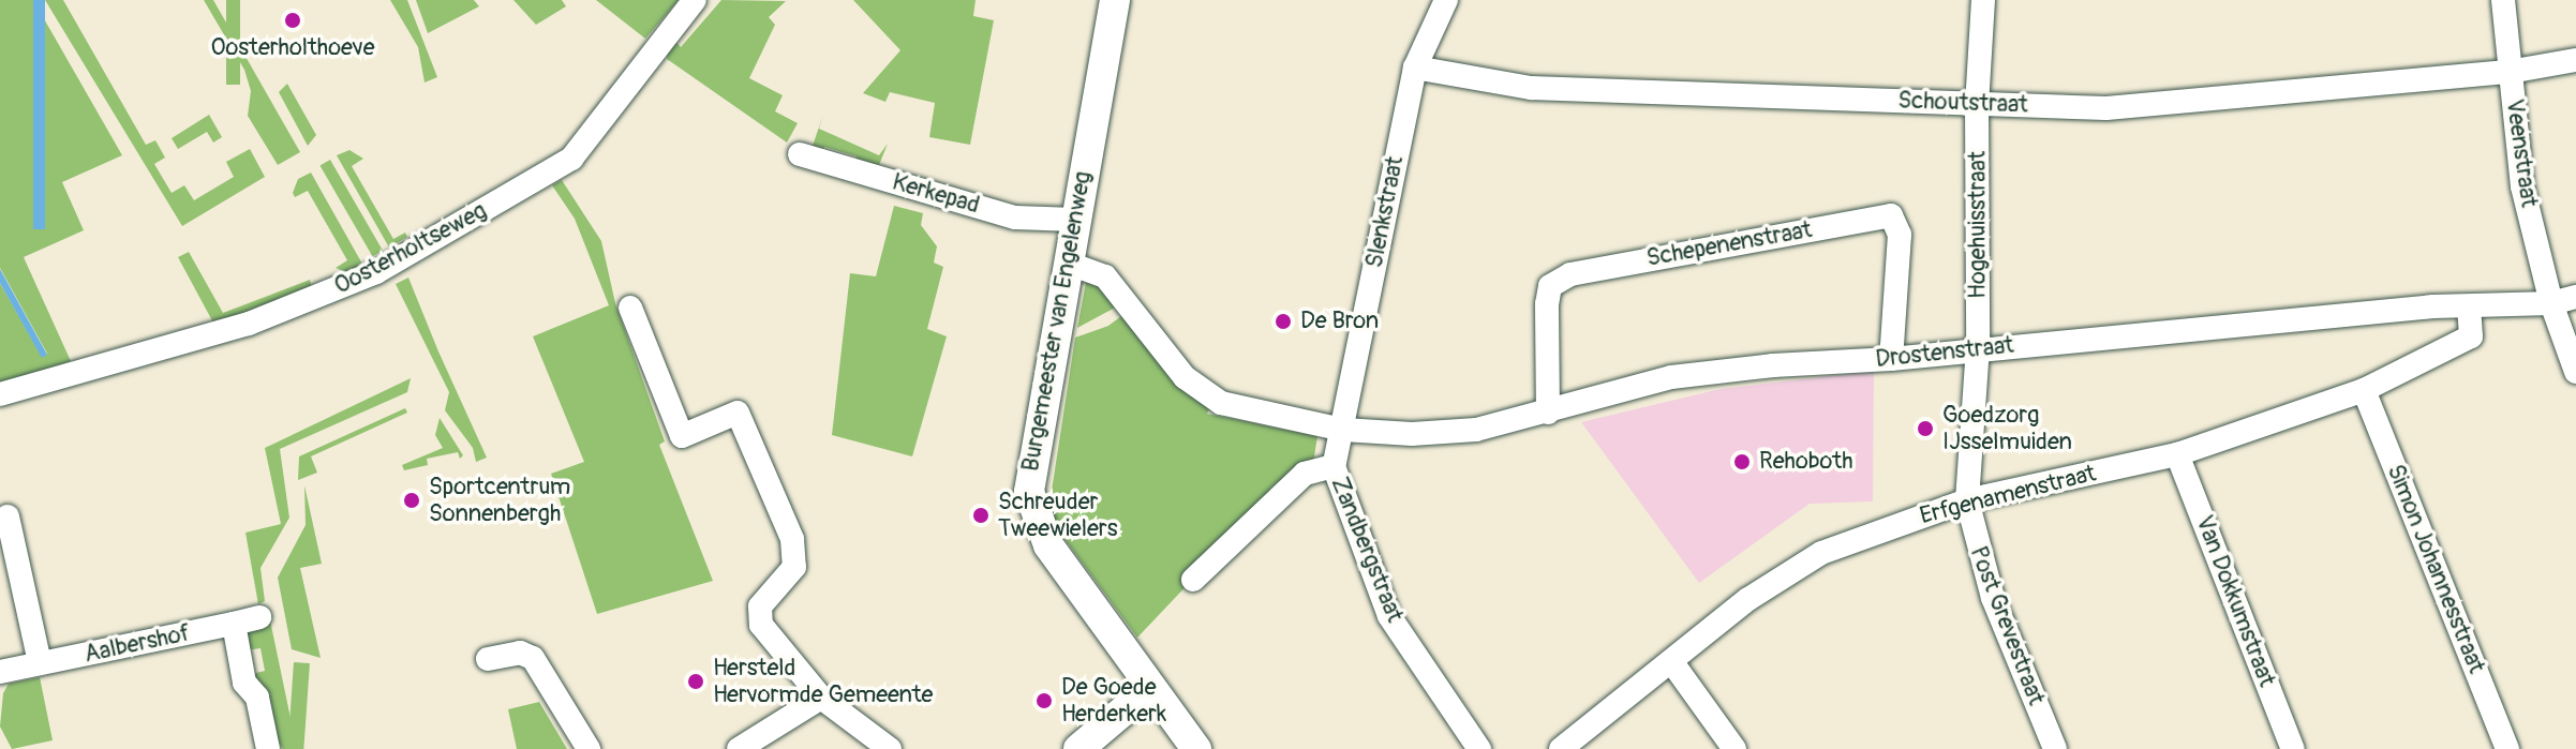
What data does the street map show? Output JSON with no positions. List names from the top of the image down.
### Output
{
  "streets": {
    "street": [
      "Schoutstraat",
      "Veenstraat",
      "Kerkepad",
      "Slenkstraat",
      "Hogehuisstraat",
      "Schepenenstraat",
      "Oosterholtseweg",
      "Burgemeester van Engelenweg",
      "Drostenstraat",
      "Erfgenamenstraat",
      "Zandbergstraat",
      "Simon Johannesstraat",
      "Van Dokkumstraat",
      "Post Grevestraat",
      "Aalbershof"
    ]
  },
  "crossings": [
    ["Schoutstraat", "Veenstraat"],
    ["Schoutstraat", "Slenkstraat"],
    ["Schoutstraat", "Hogehuisstraat"],
    ["Veenstraat", "Drostenstraat"],
    ["Kerkepad", "Burgemeester van Engelenweg"],
    ["Slenkstraat", "Drostenstraat"],
    ["Slenkstraat", "Zandbergstraat"],
    ["Hogehuisstraat", "Drostenstraat"],
    ["Hogehuisstraat", "Erfgenamenstraat"],
    ["Hogehuisstraat", "Post Grevestraat"],
    ["Schepenenstraat", "Drostenstraat"],
    ["Burgemeester van Engelenweg", "Drostenstraat"],
    ["Drostenstraat", "Erfgenamenstraat"],
    ["Drostenstraat", "Zandbergstraat"],
    ["Erfgenamenstraat", "Simon Johannesstraat"],
    ["Erfgenamenstraat", "Van Dokkumstraat"],
    ["Erfgenamenstraat", "Post Grevestraat"]
  ],
  "places": [
    "Oosterholthoeve",
    "De Bron",
    "Goedzorg IJsselmuiden",
    "Rehoboth",
    "Sportcentrum Sonnenbergh",
    "Schreuder Tweewielers",
    "Hersteld Hervormde Gemeente",
    "De Goede Herderkerk"
  ]
}
